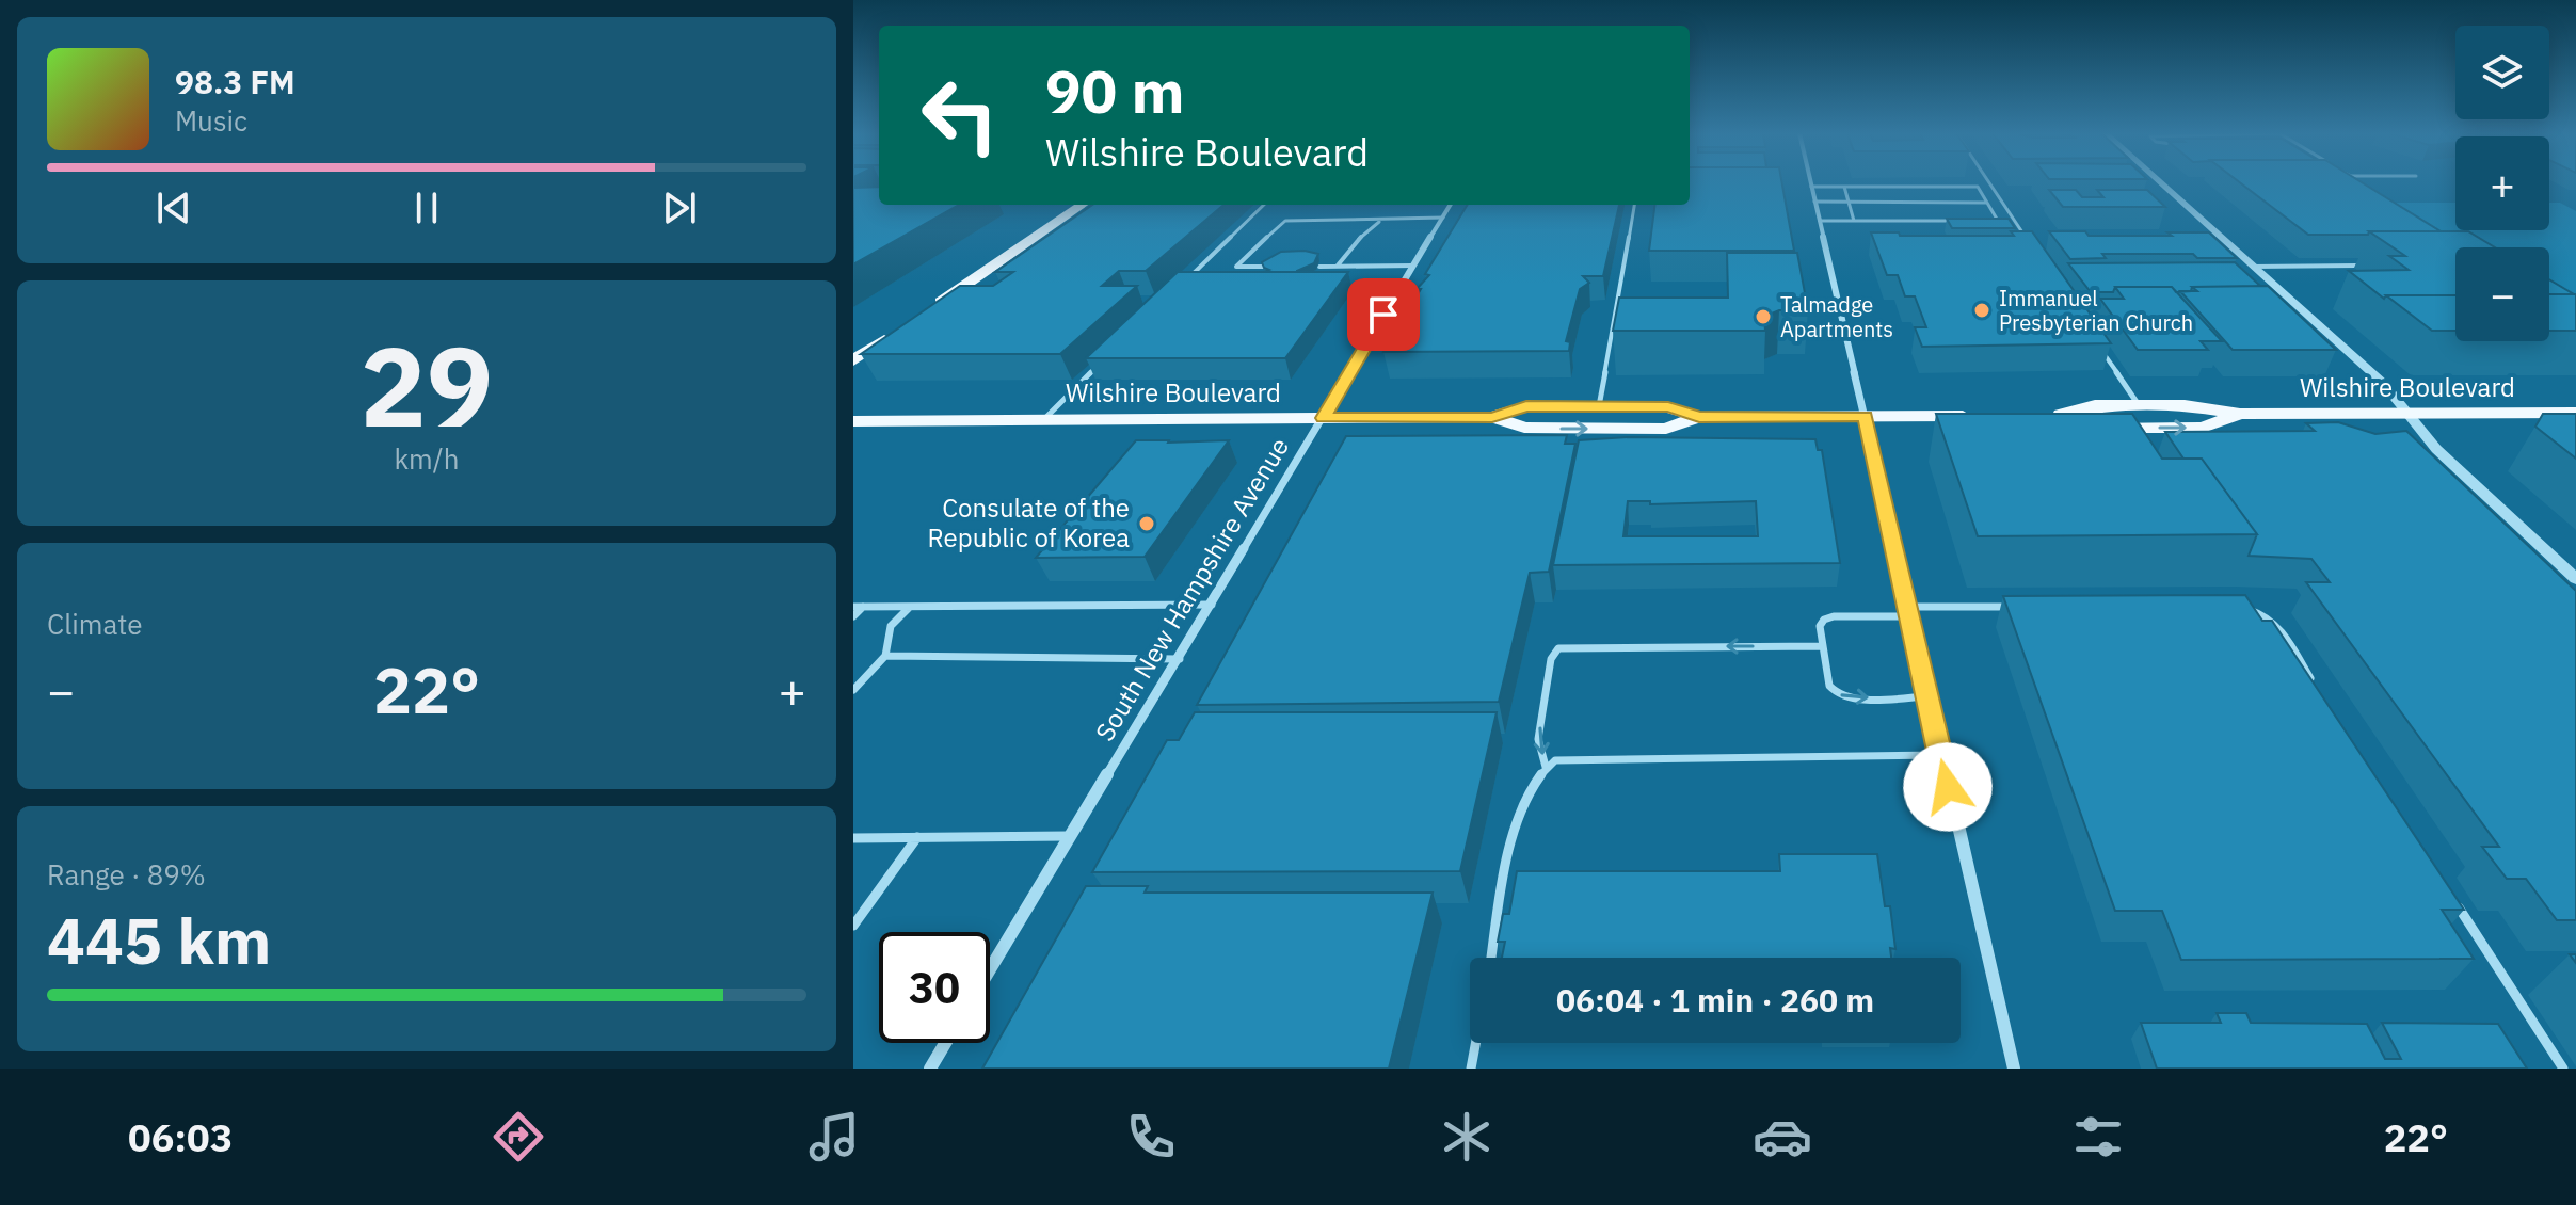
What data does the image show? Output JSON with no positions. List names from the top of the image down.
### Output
{
  "streets": {
    "main road": ["Wilshire Boulevard"],
    "street": ["South New Hampshire Avenue"]
  },
  "crossings": [
    ["Wilshire Boulevard", "South New Hampshire Avenue"]
  ],
  "places": ["Immanuel Presbyterian Church", "Talmadge Apartments", "Consulate of the Republic of Korea"],
  "page": {
    "map_buttons": ["+", "−"],
    "turn": ["90 m", "Wilshire Boulevard"],
    "song": ["98.3 FM", "Music"],
    "tile": [
      ["29", "km/h"],
      "Climate",
      ["Range · 89%", "445 km"]
    ],
    "heat": ["−", "22°", "+"],
    "limit": "30",
    "trip": "06:04 · 1 min · 260 m",
    "tabs": ["06:03", "22°"]
  }
}
